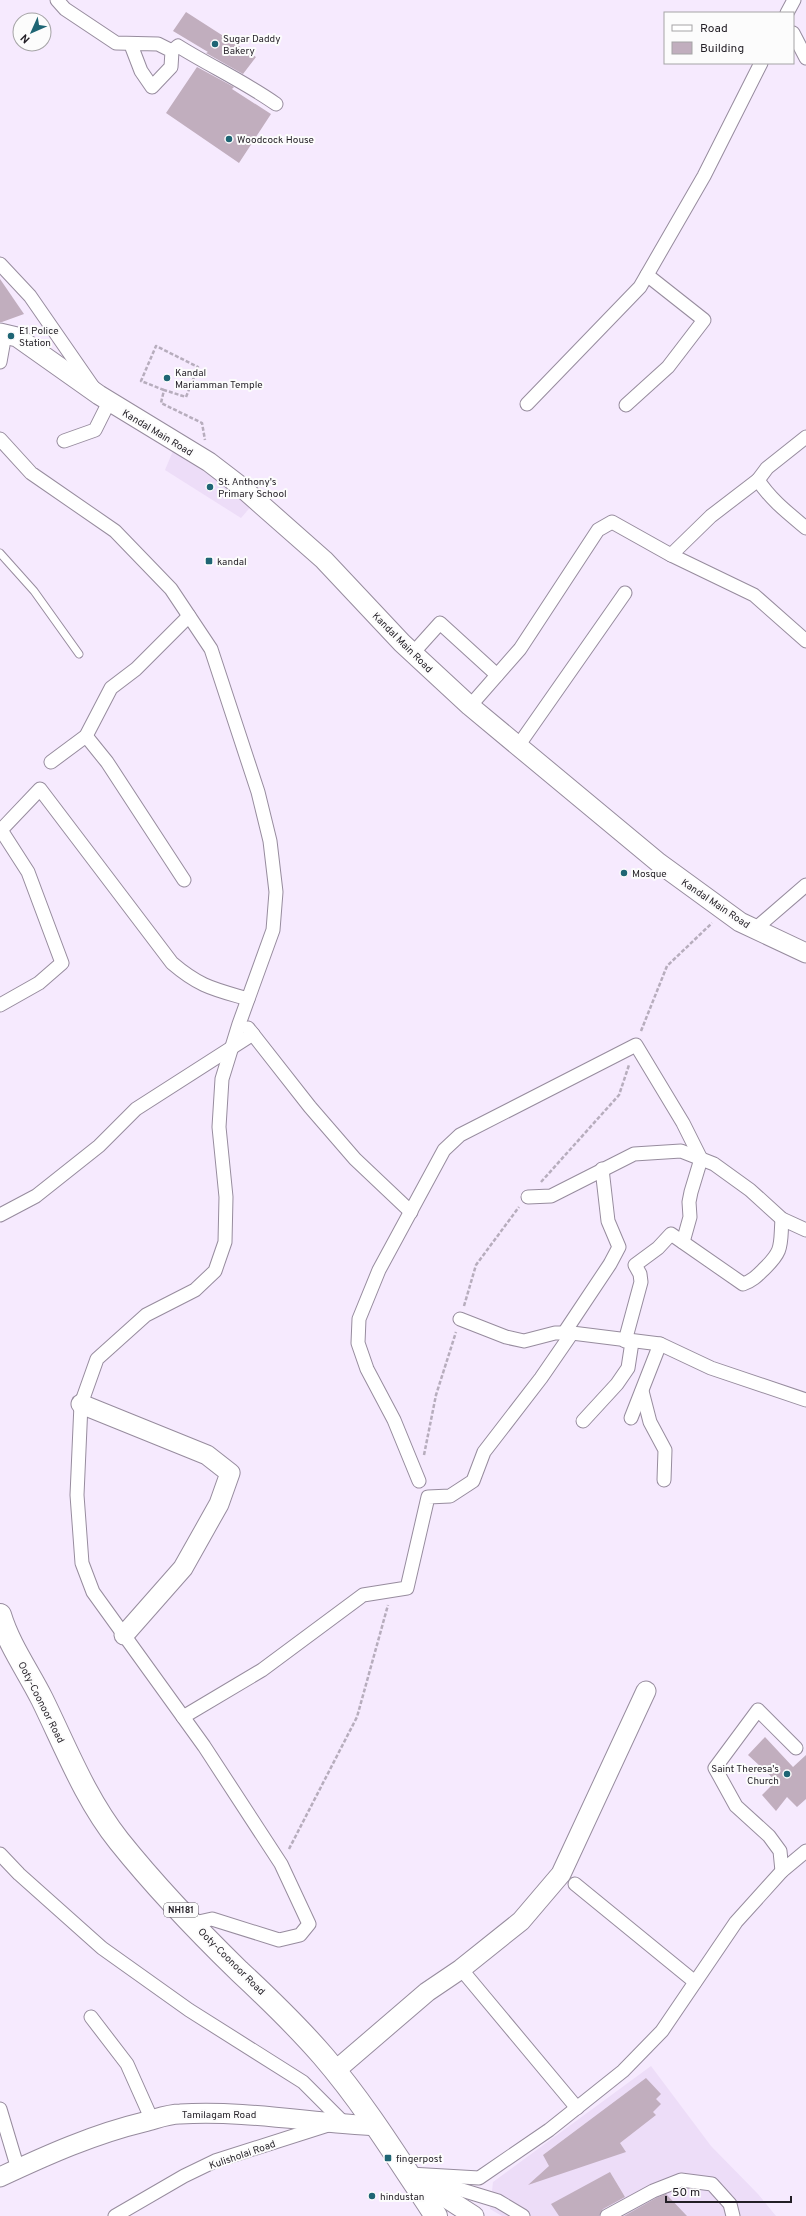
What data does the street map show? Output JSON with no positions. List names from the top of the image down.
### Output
{
  "streets": {
    "highway": ["Ooty-Coonoor Road", "NH181"],
    "street": ["Kandal Main Road", "Tamilagam Road", "Kulisholai Road"]
  },
  "crossings": [
    ["Ooty-Coonoor Road", "NH181"],
    ["Ooty-Coonoor Road", "Tamilagam Road"],
    ["Tamilagam Road", "Kulisholai Road"]
  ],
  "places": {
    "other": [
      "Sugar Daddy Bakery",
      "Woodcock House",
      "E1 Police Station",
      "Kandal Mariamman Temple",
      "St. Anthony's Primary School",
      "Mosque",
      "Saint Theresa's Church",
      "hindustan"
    ],
    "transit": ["kandal", "fingerpost"]
  },
  "legend": ["Road", "Building"],
  "scale_bar": "50 m",
  "north": "bottom left"
}
